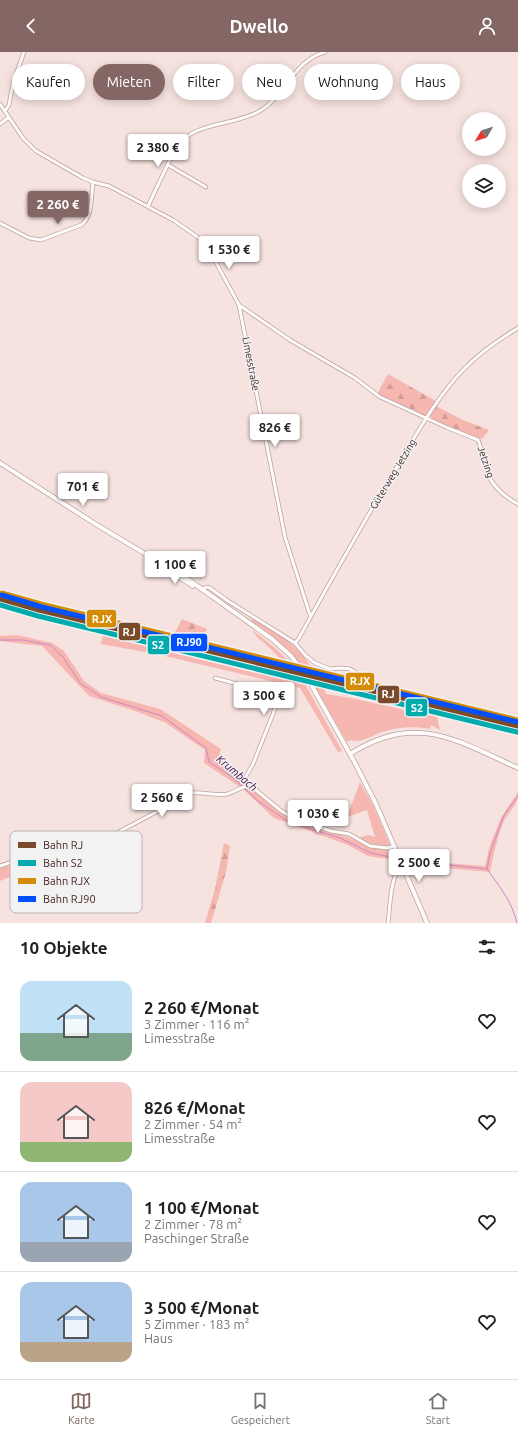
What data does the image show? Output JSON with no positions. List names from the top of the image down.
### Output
{
  "streets": {
    "street": ["Limesstraße", "Jetzing", "Güterweg Jetzing"]
  },
  "crossings": [
    ["Limesstraße", "Jetzing"],
    ["Limesstraße", "Güterweg Jetzing"],
    ["Jetzing", "Güterweg Jetzing"]
  ],
  "water": ["Krumbach"],
  "lines": [
    "rail line RJX",
    "rail line RJ90",
    "rail line RJ",
    "rail line S2"
  ],
  "legend": [
    "Bahn RJ",
    "Bahn S2",
    "Bahn RJX",
    "Bahn RJ90"
  ],
  "north": "bottom left",
  "page": {
    "header": "Dwello",
    "chip": [
      "Kaufen",
      "Mieten",
      "Filter",
      "Neu",
      "Wohnung",
      "Haus"
    ],
    "price": [
      "2 380 €",
      "2 260 €",
      "1 530 €",
      "826 €",
      "701 €",
      "1 100 €",
      "3 500 €",
      "2 560 €",
      "1 030 €",
      "2 500 €"
    ],
    "heading": "10 Objekte",
    "list": [
      {
        "name": "2 260 €/Monat",
        "note": "3 Zimmer · 116 m² · Limesstraße"
      },
      {
        "name": "826 €/Monat",
        "note": "2 Zimmer · 54 m² · Limesstraße"
      },
      {
        "name": "1 100 €/Monat",
        "note": "2 Zimmer · 78 m² · Paschinger Straße"
      },
      {
        "name": "3 500 €/Monat",
        "note": "5 Zimmer · 183 m² · Haus"
      }
    ],
    "tabs": ["Karte", "Gespeichert", "Start"]
  }
}
